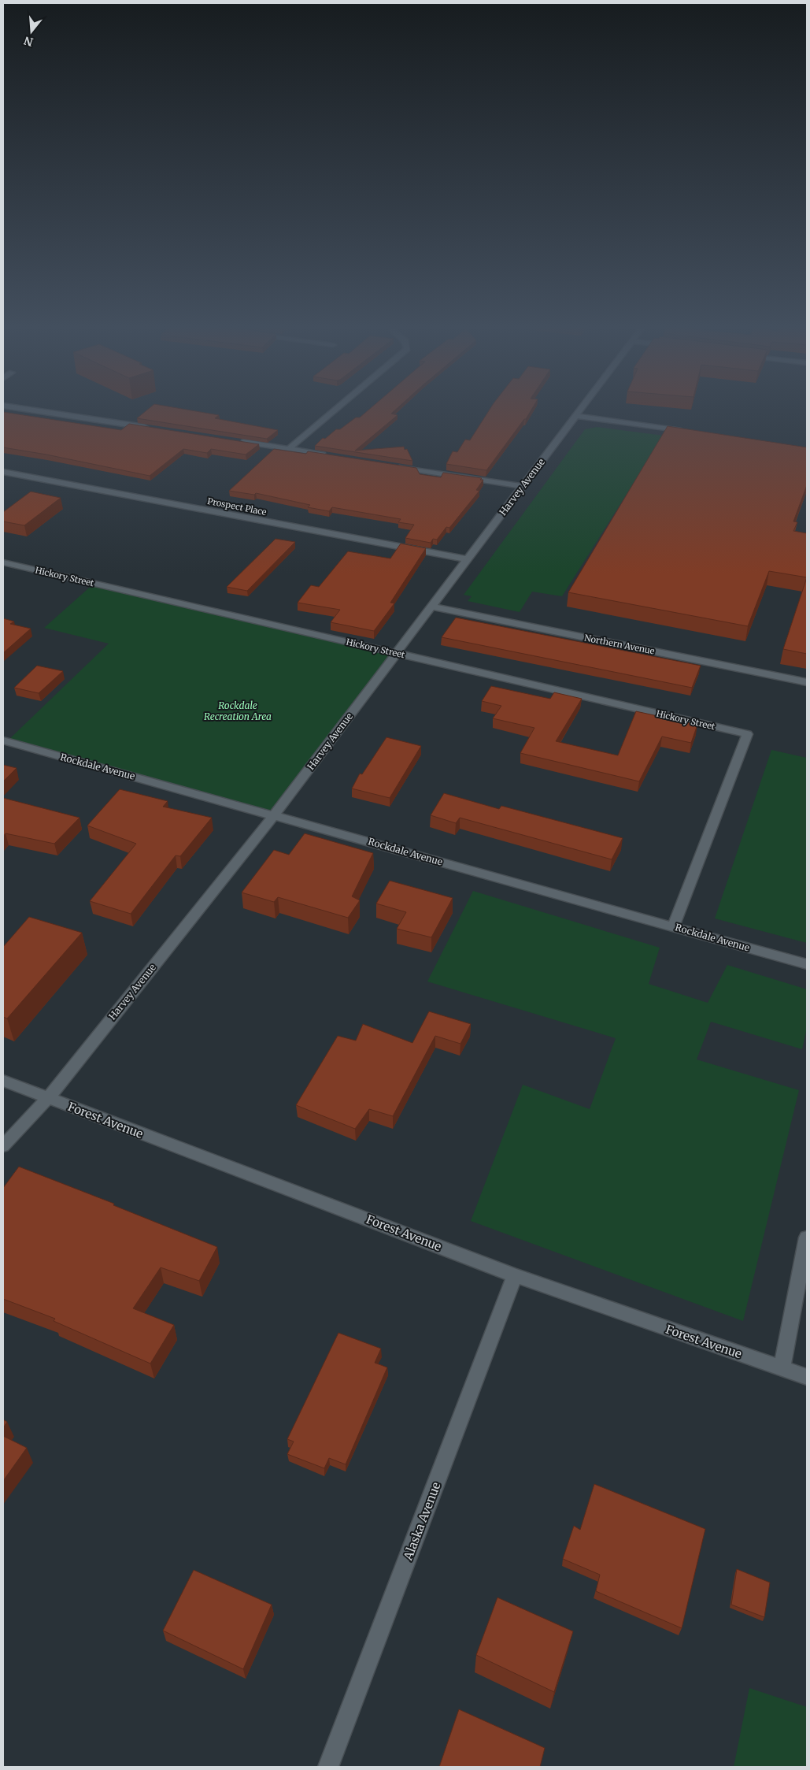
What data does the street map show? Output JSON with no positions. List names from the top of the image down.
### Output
{
  "streets": {
    "street": [
      "Harvey Avenue",
      "Prospect Place",
      "Hickory Street",
      "Northern Avenue",
      "Rockdale Avenue",
      "Forest Avenue",
      "Alaska Avenue"
    ]
  },
  "crossings": [
    ["Harvey Avenue", "Prospect Place"],
    ["Harvey Avenue", "Hickory Street"],
    ["Harvey Avenue", "Northern Avenue"],
    ["Harvey Avenue", "Rockdale Avenue"],
    ["Harvey Avenue", "Forest Avenue"],
    ["Hickory Street", "Rockdale Avenue"],
    ["Forest Avenue", "Alaska Avenue"]
  ],
  "parks": ["Rockdale Recreation Area"],
  "north": "bottom"
}
